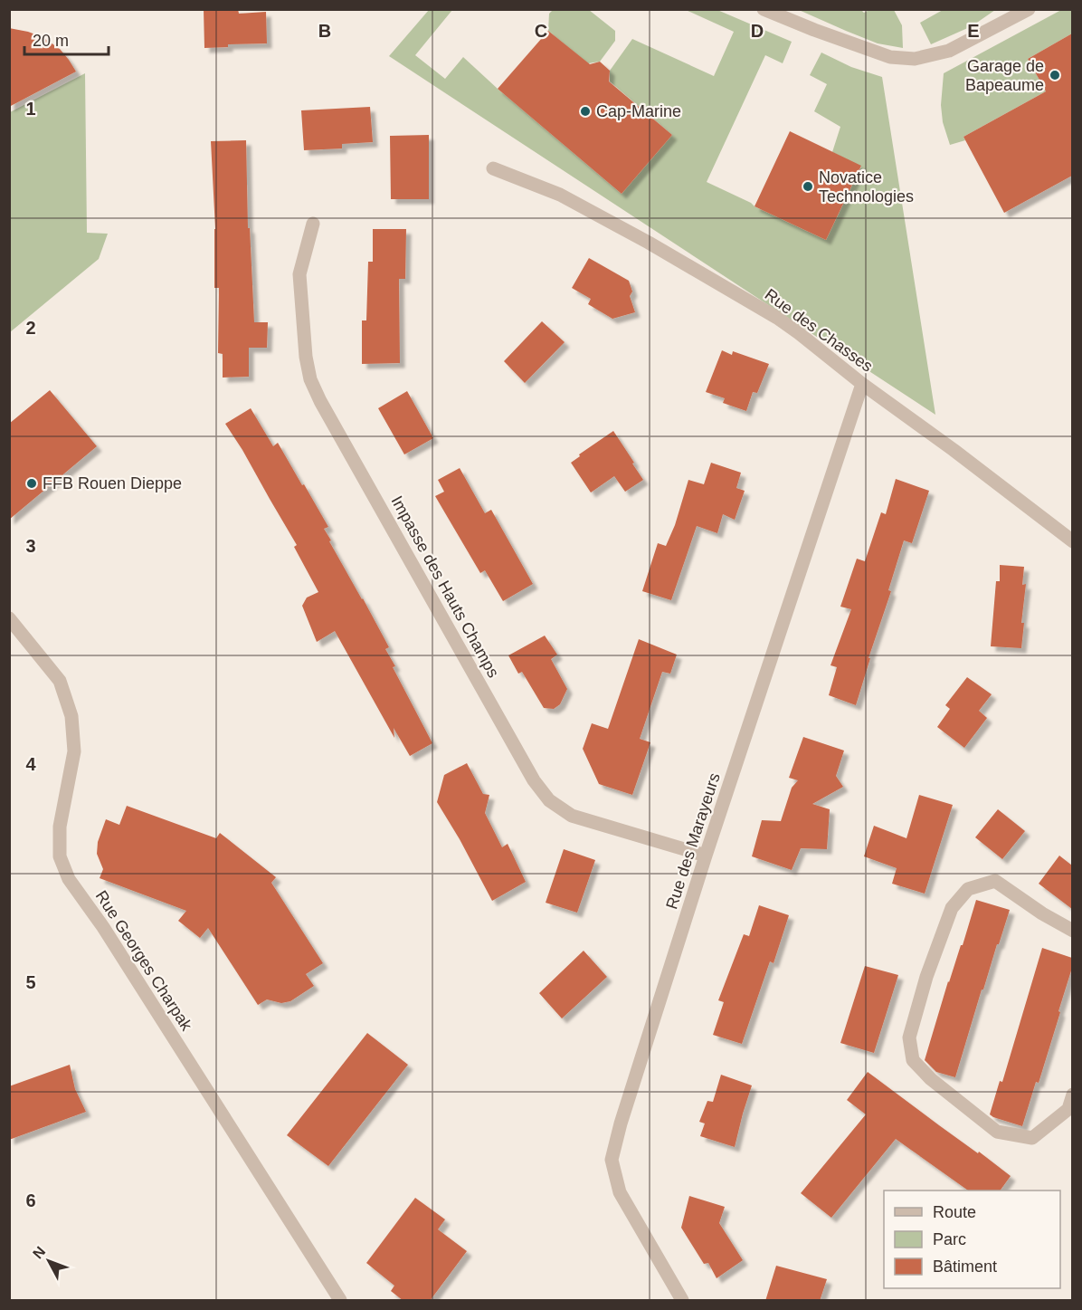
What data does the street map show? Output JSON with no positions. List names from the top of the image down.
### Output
{
  "streets": {
    "street": [
      "Rue des Chasses",
      "Impasse des Hauts Champs",
      "Rue des Marayeurs",
      "Rue Georges Charpak"
    ]
  },
  "crossings": [
    ["Rue des Chasses", "Rue des Marayeurs"],
    ["Impasse des Hauts Champs", "Rue des Marayeurs"]
  ],
  "places": [
    "Garage de Bapeaume",
    "Cap-Marine",
    "Novatice Technologies",
    "FFB Rouen Dieppe"
  ],
  "legend": ["Route", "Parc", "Bâtiment"],
  "scale_bar": "20 m",
  "north": "top left",
  "grid": {
    "columns": [
      "B",
      "C",
      "D",
      "E"
    ],
    "rows": [
      "1",
      "2",
      "3",
      "4",
      "5",
      "6"
    ]
  }
}
